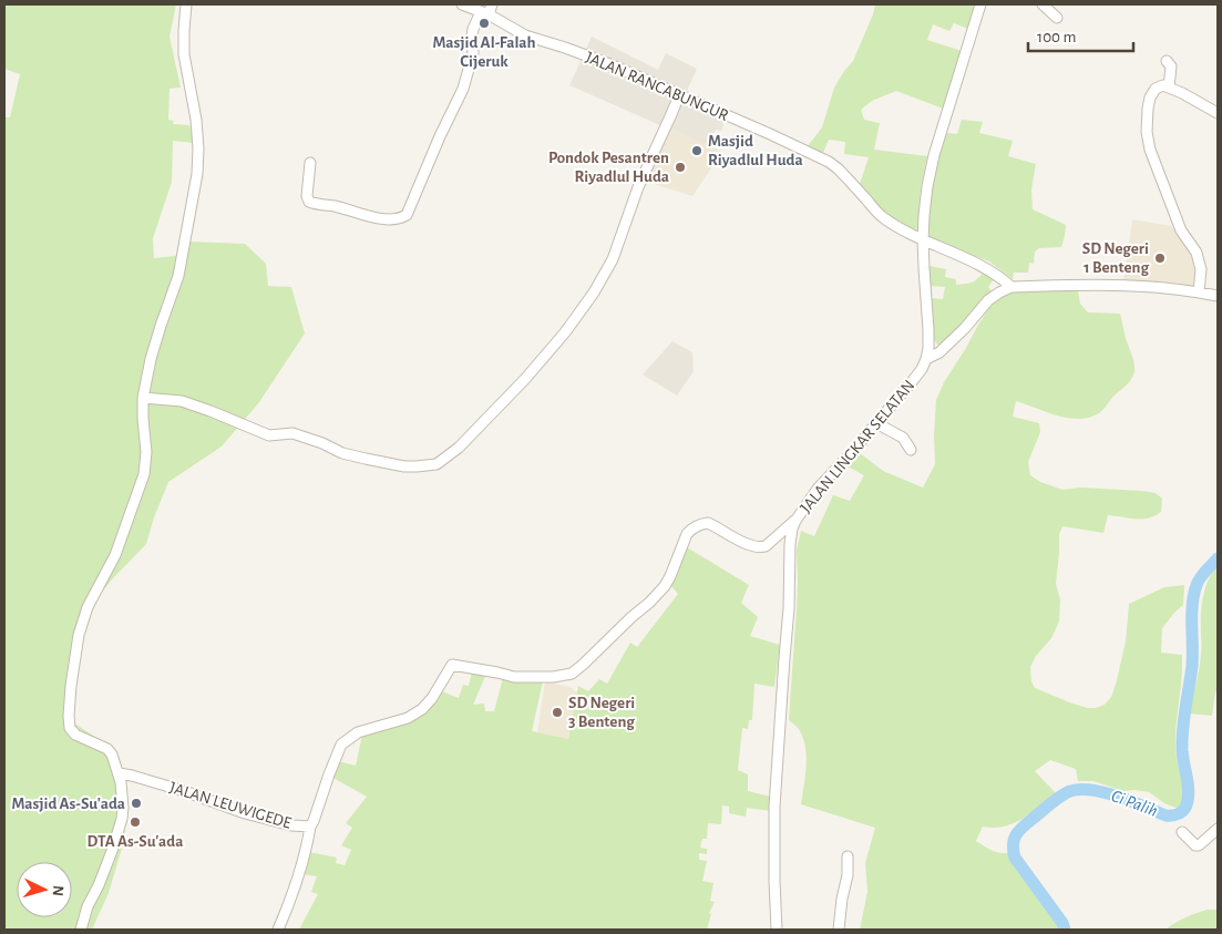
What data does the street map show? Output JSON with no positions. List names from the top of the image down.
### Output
{
  "streets": {
    "street": ["JALAN RANCABUNGUR", "JALAN LINGKAR SELATAN", "JALAN LEUWIGEDE"]
  },
  "crossings": [
    ["JALAN RANCABUNGUR", "JALAN LINGKAR SELATAN"],
    ["JALAN LINGKAR SELATAN", "JALAN LEUWIGEDE"]
  ],
  "water": ["Ci Palih"],
  "places": [
    "Masjid Al-Falah Cijeruk",
    "Masjid Riyadlul Huda",
    "Pondok Pesantren Riyadlul Huda",
    "SD Negeri 1 Benteng",
    "SD Negeri 3 Benteng",
    "Masjid As-Su'ada",
    "DTA As-Su'ada"
  ],
  "scale_bar": "100 m",
  "north": "right"
}
